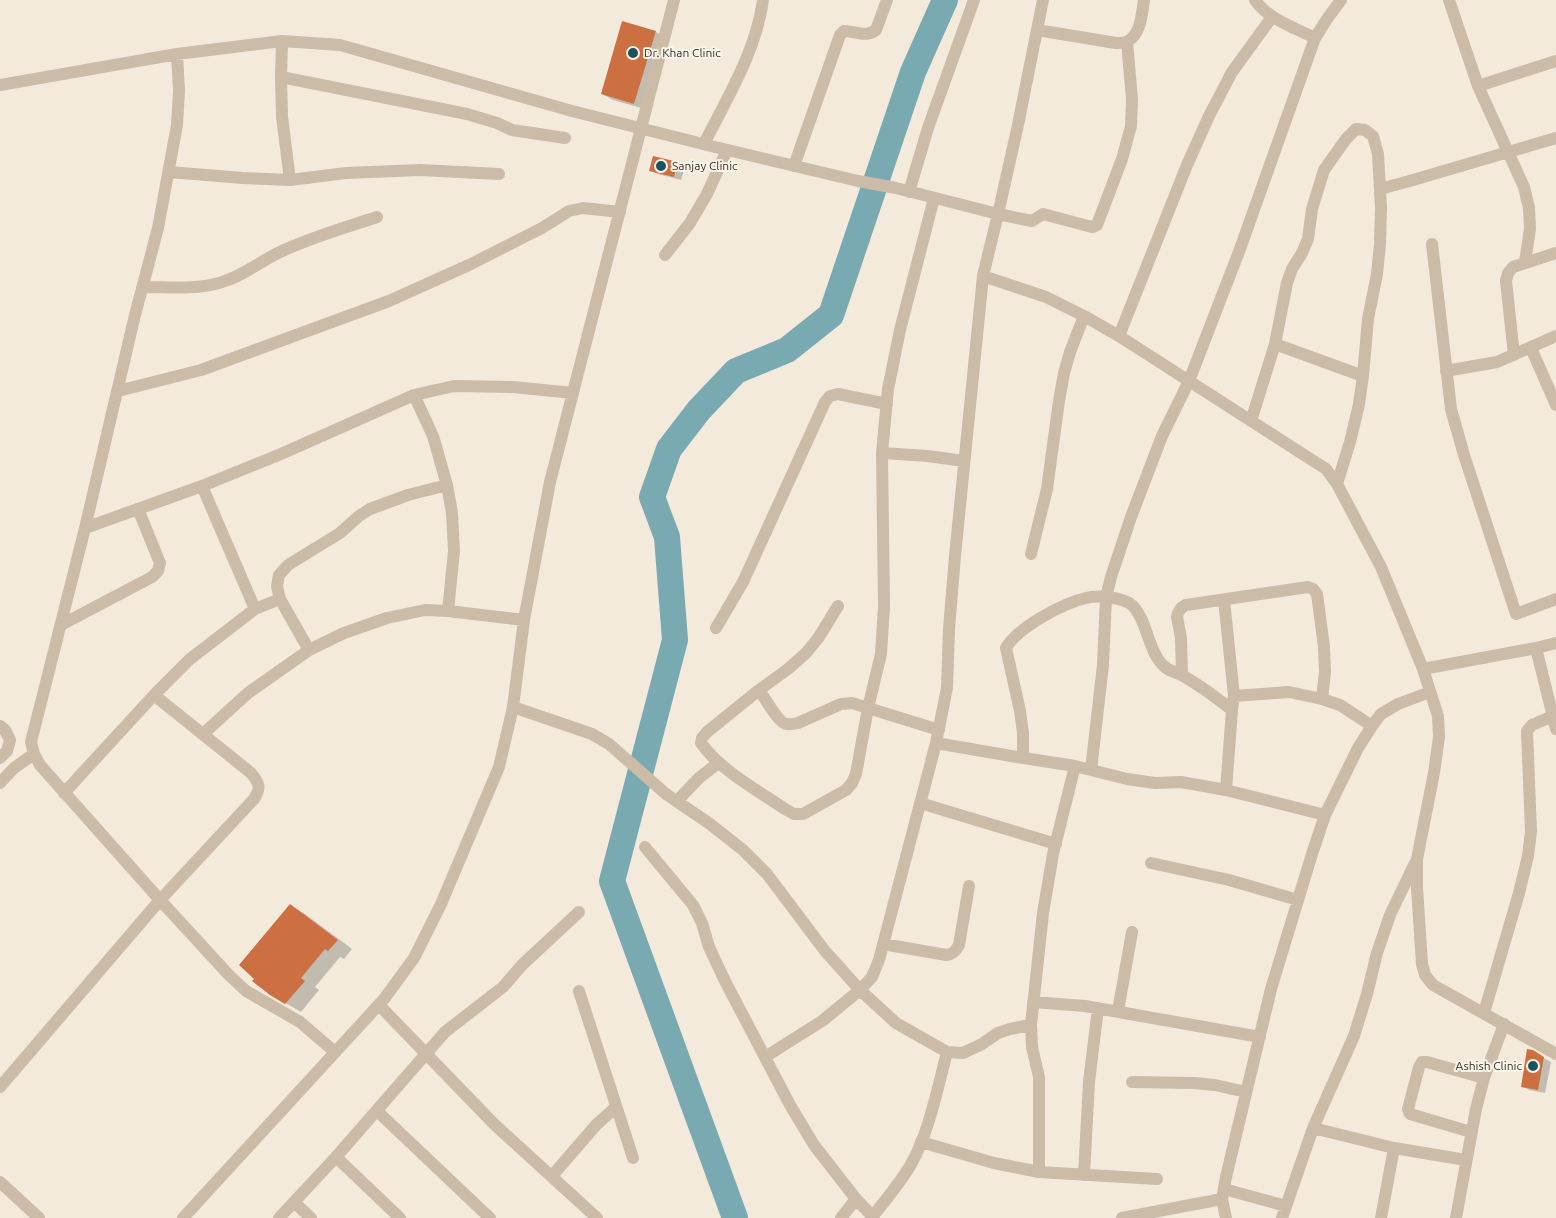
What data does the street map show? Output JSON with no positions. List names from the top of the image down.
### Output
{
  "places": ["Dr. Khan Clinic", "Sanjay Clinic", "Ashish Clinic"]
}
